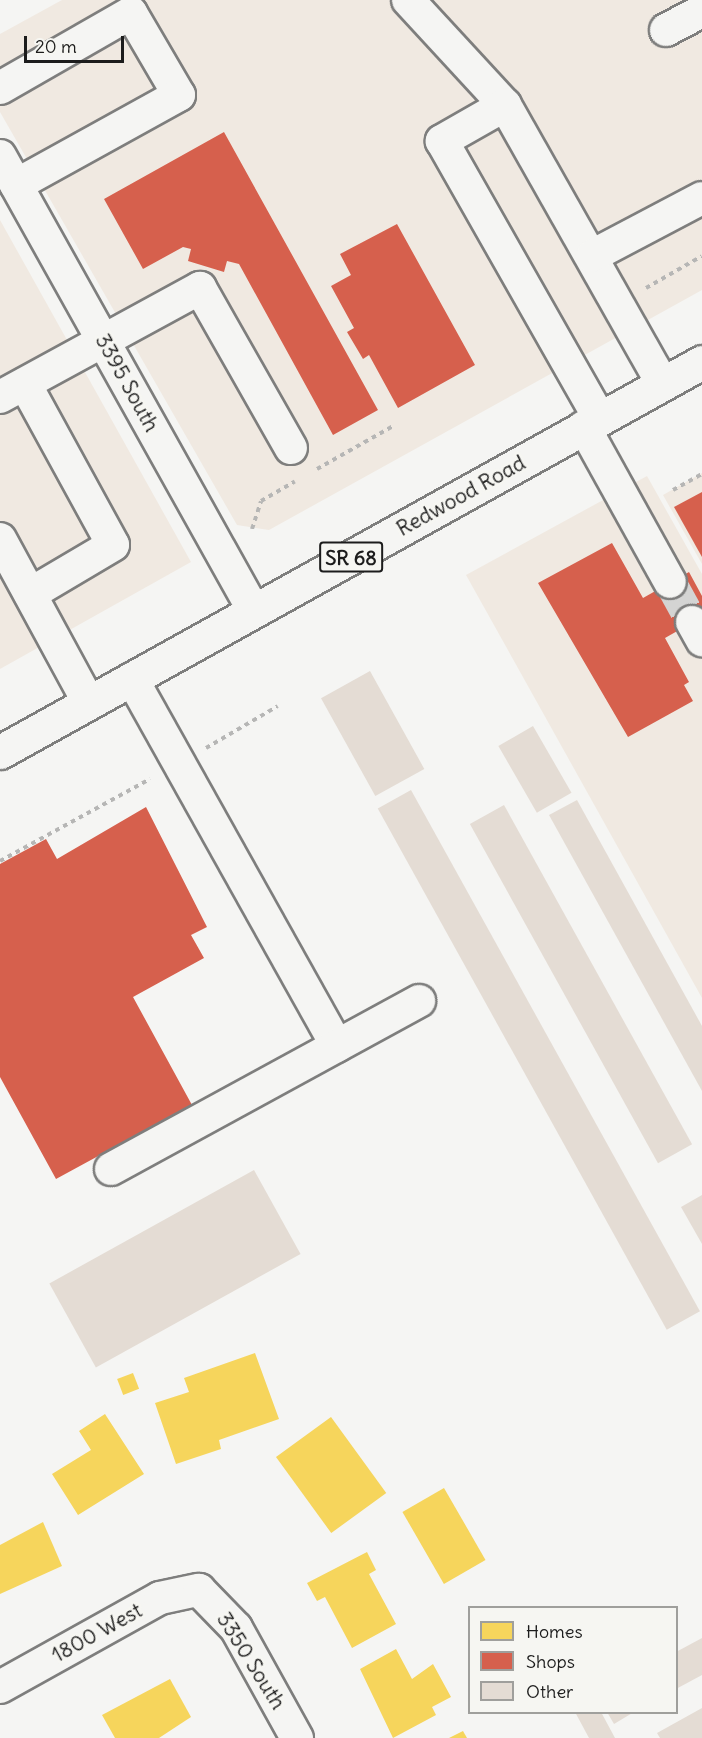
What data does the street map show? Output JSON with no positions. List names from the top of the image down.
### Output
{
  "streets": {
    "main road": ["Redwood Road", "SR 68"],
    "street": ["3395 South", "1800 West", "3350 South"]
  },
  "crossings": [
    ["3395 South", "Redwood Road"],
    ["1800 West", "3350 South"]
  ],
  "legend": ["Homes", "Shops", "Other"],
  "scale_bar": "20 m"
}
